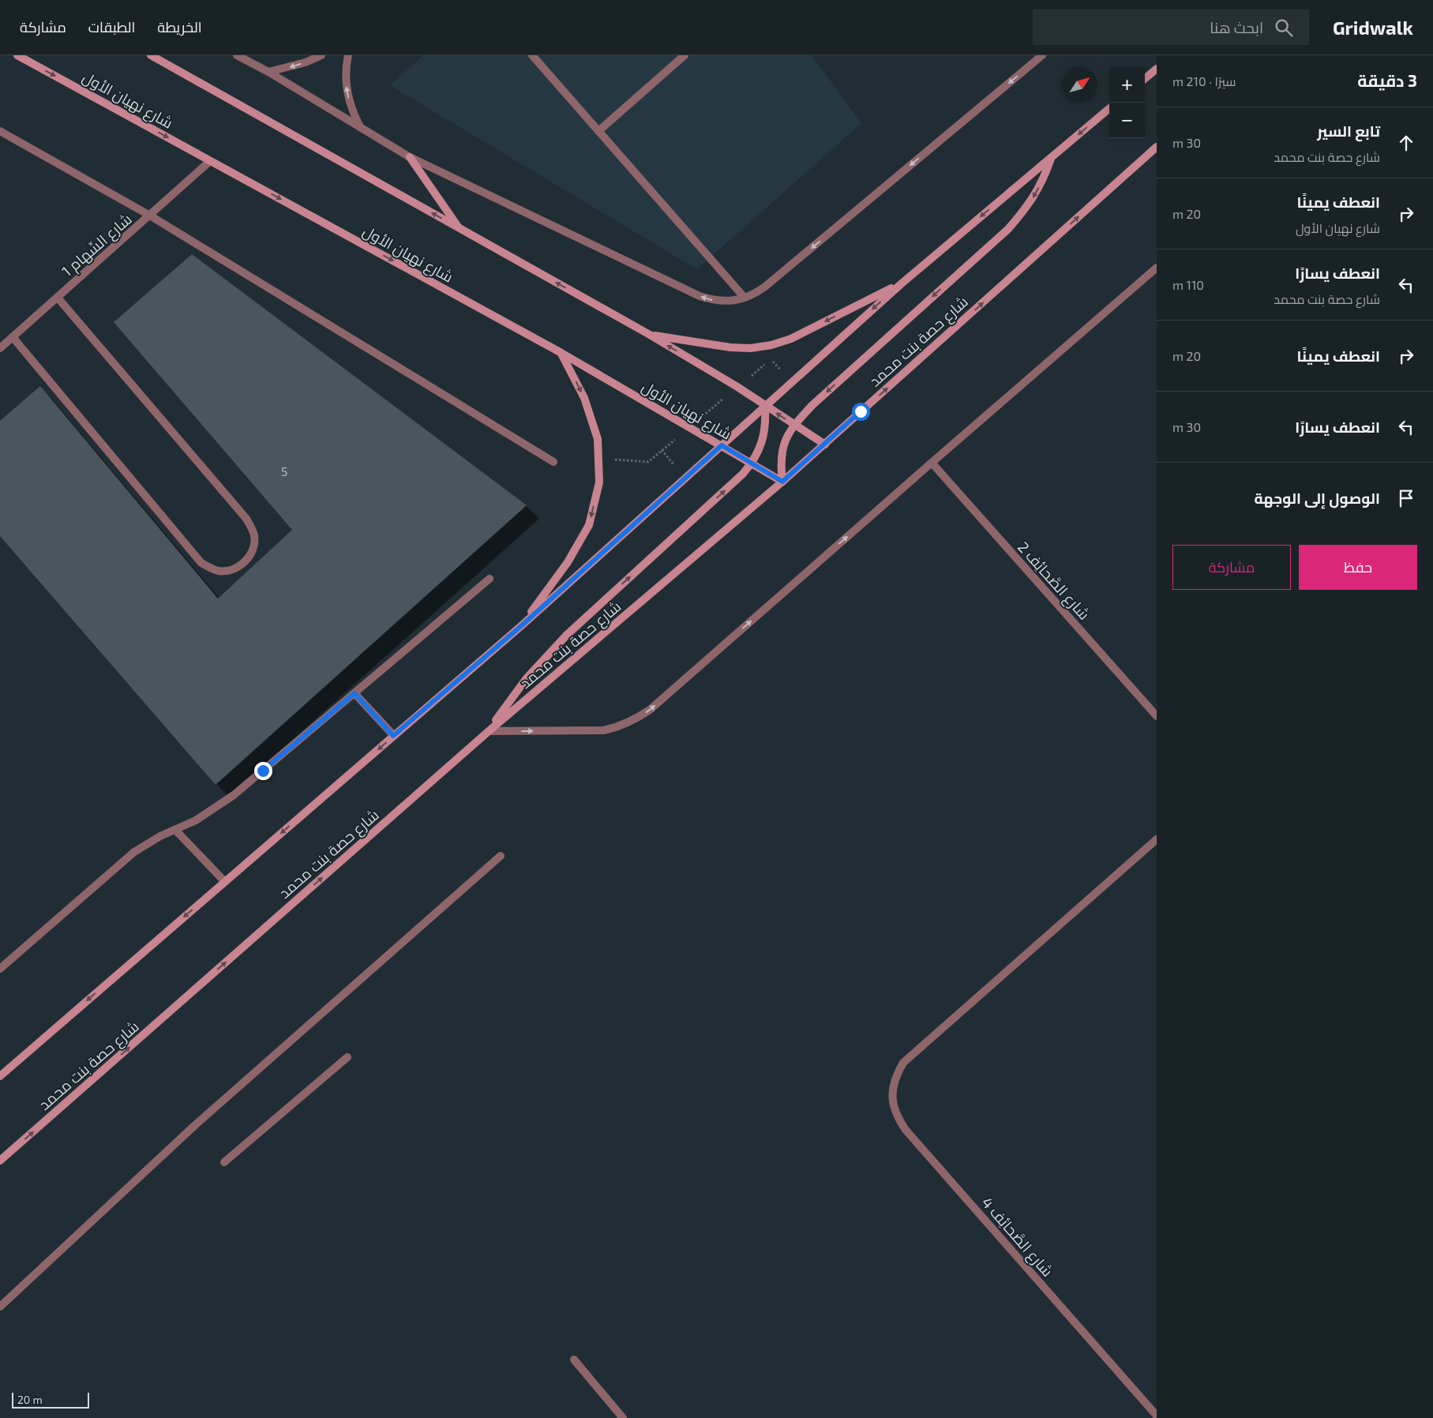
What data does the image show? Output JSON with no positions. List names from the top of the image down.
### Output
{
  "streets": {
    "main road": ["شارع نهيان الأول", "شارع حصة بنت محمد"],
    "street": ["شارع السِّهام 1", "شارع الصَّحائِف 2", "شارع الصَّحائِف 4"]
  },
  "crossings": [
    ["شارع نهيان الأول", "شارع السِّهام 1"],
    ["شارع نهيان الأول", "شارع حصة بنت محمد"]
  ],
  "house_numbers": ["5"],
  "scale_bar": "20 m",
  "north": "top right",
  "page": {
    "header": "Gridwalk",
    "search": "ابحث هنا",
    "nav": ["الخريطة", "الطبقات", "مشاركة"],
    "heading": ["3 دقيقة", "سيرًا · 210 m"],
    "map_buttons": ["+", "−"],
    "list": [
      ["تابع السير", "شارع حصة بنت محمد", "30 m"],
      ["انعطف يمينًا", "شارع نهيان الأول", "20 m"],
      ["انعطف يسارًا", "شارع حصة بنت محمد", "110 m"],
      ["انعطف يمينًا", "20 m"],
      ["انعطف يسارًا", "30 m"],
      "الوصول إلى الوجهة"
    ],
    "buttons": ["حفظ", "مشاركة"],
    "scale": "20 m"
  }
}
